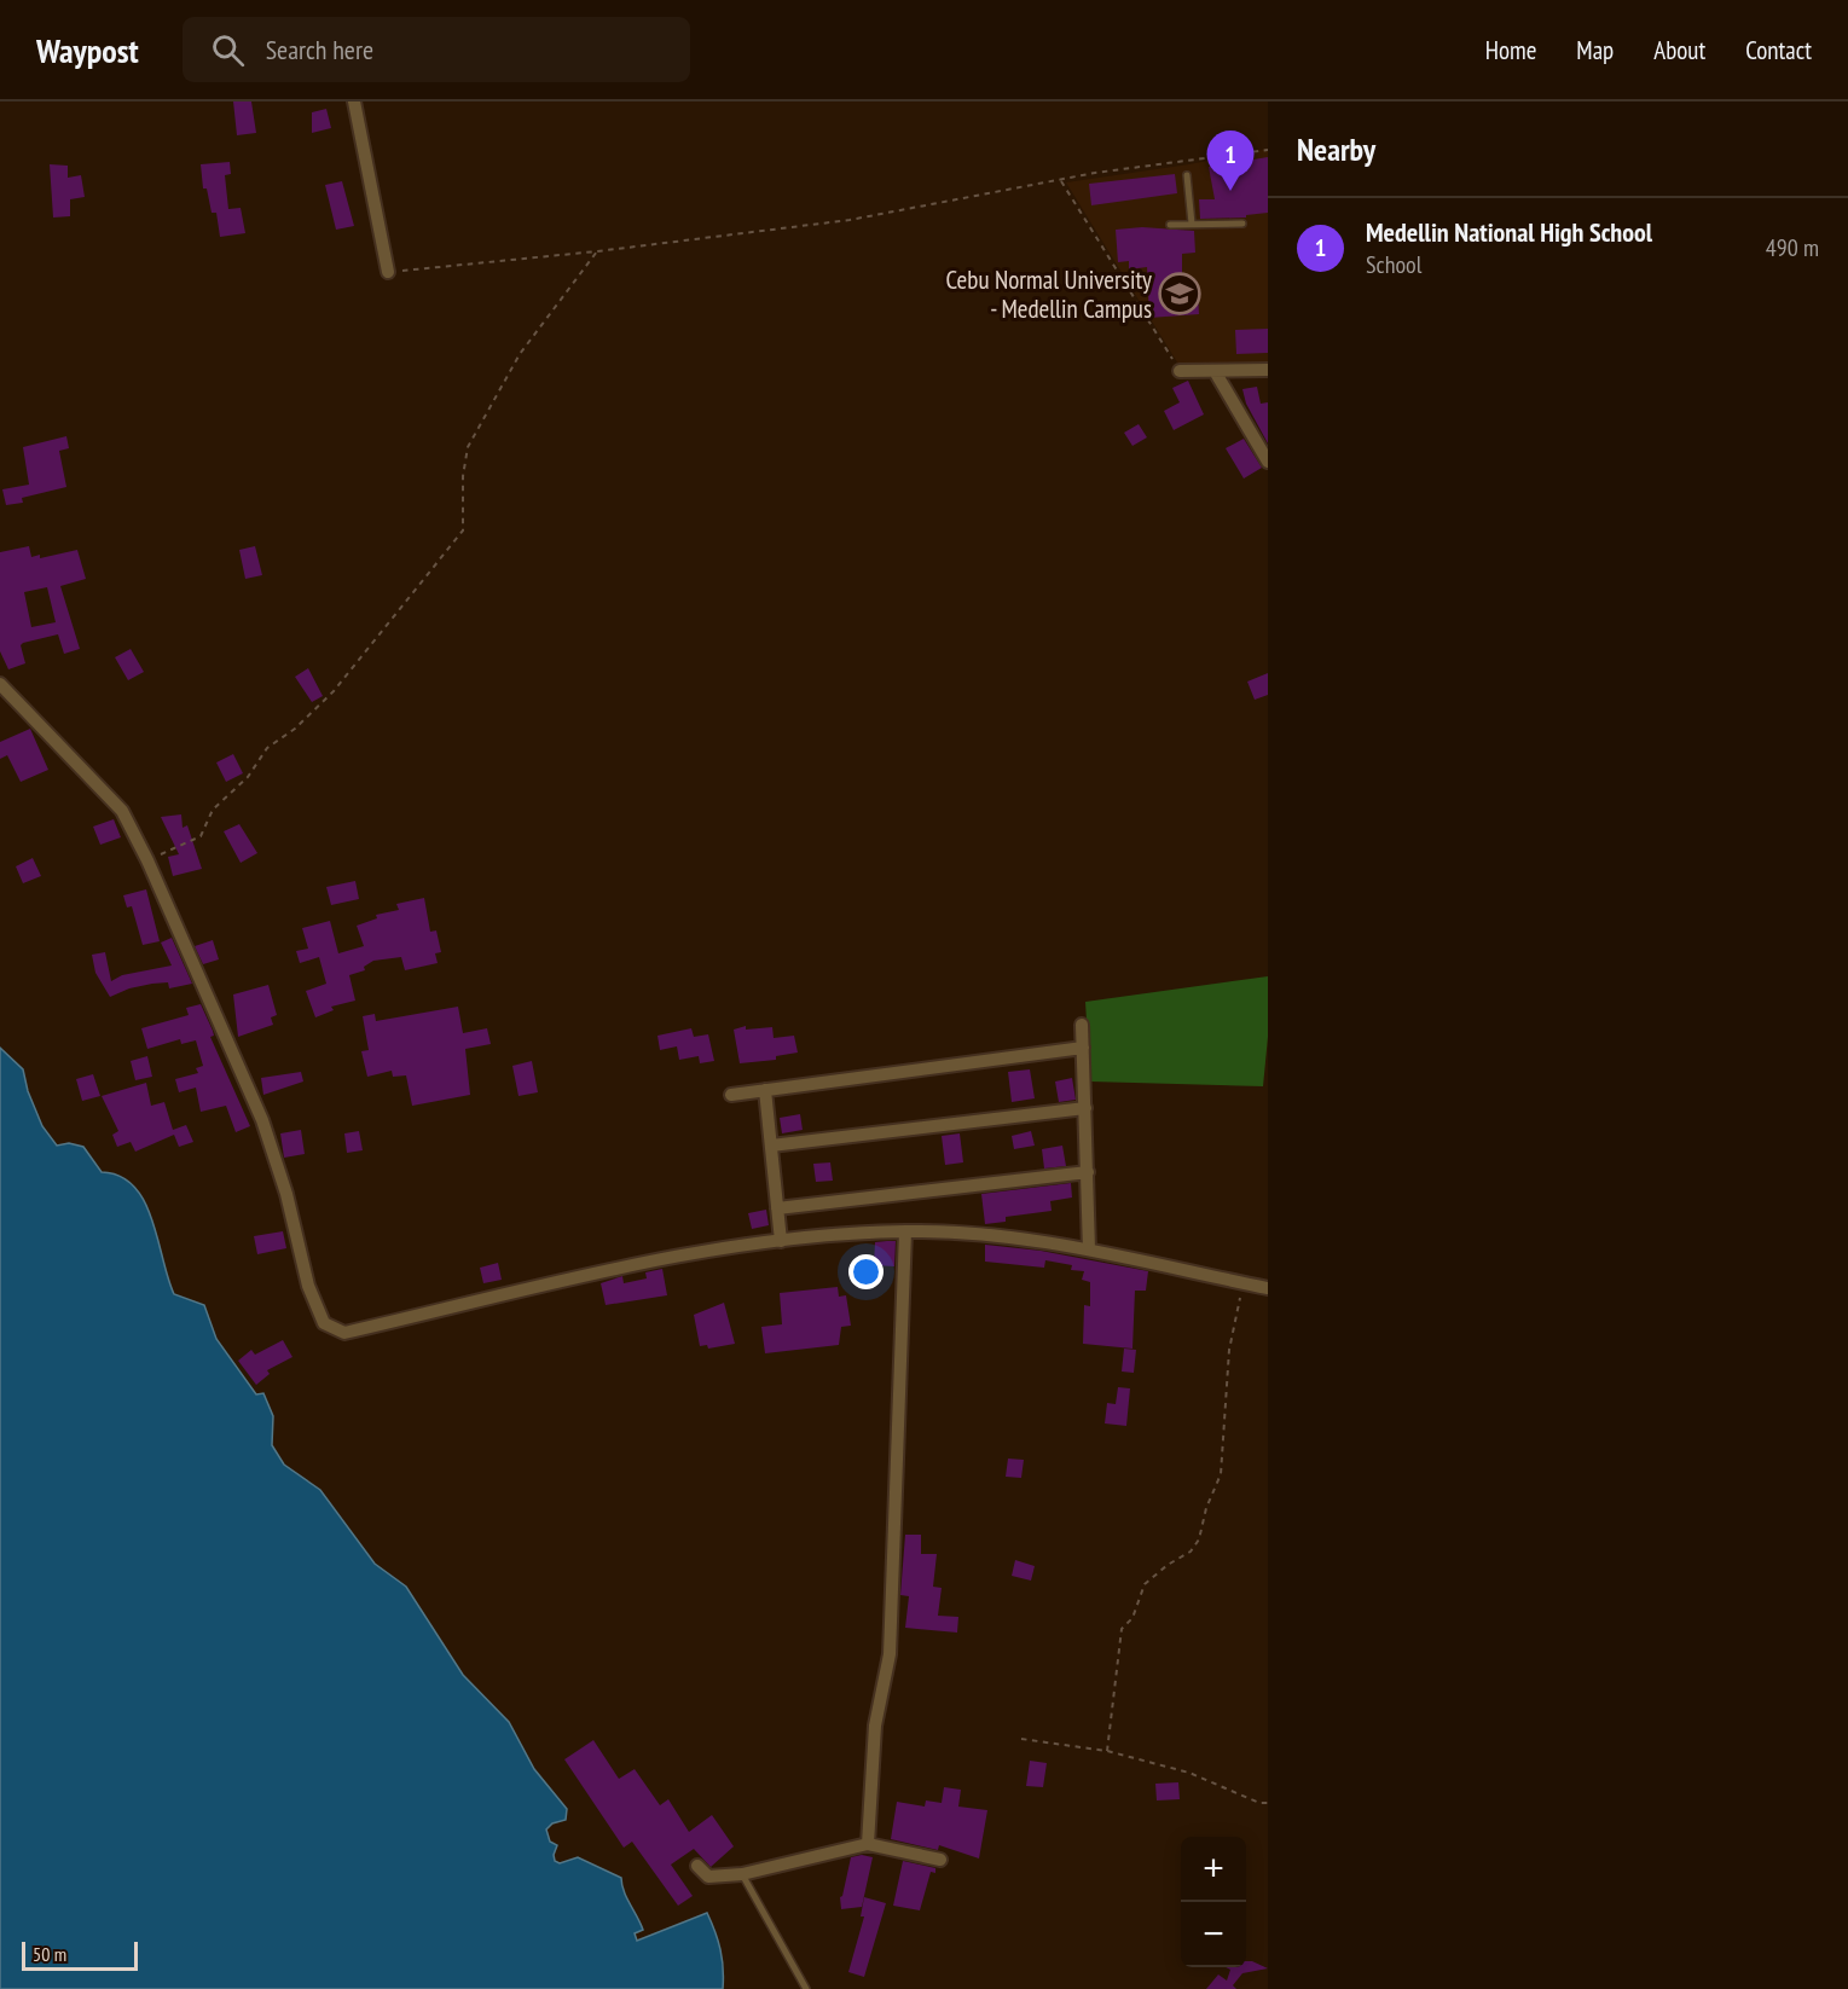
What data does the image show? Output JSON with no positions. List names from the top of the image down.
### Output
{
  "places": {
    "school or university": ["Cebu Normal University - Medellin Campus"]
  },
  "scale_bar": "50 m",
  "page": {
    "header": "Waypost",
    "search": "Search here",
    "nav": [
      "Home",
      "Map",
      "About",
      "Contact"
    ],
    "heading": "Nearby",
    "pins": "1",
    "list": [
      {
        "mark": "1",
        "name": "Medellin National High School",
        "note": "School",
        "value": "490 m"
      }
    ],
    "map_buttons": ["+", "−"],
    "scale": "50 m"
  }
}
